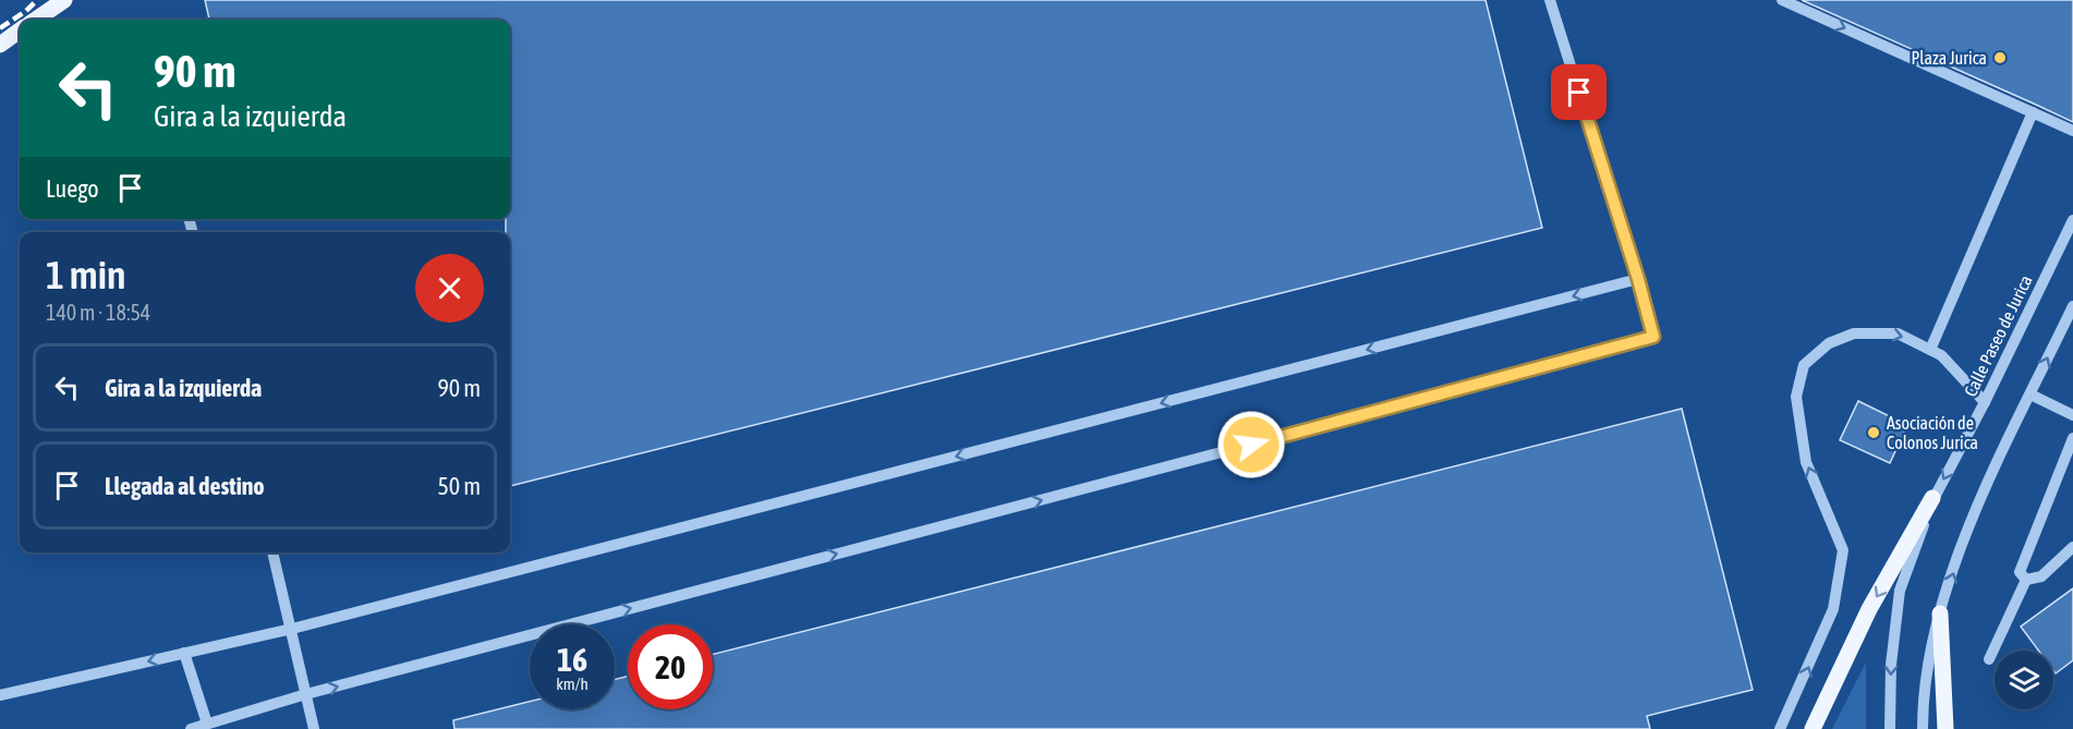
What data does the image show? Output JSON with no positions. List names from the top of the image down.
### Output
{
  "streets": {
    "street": ["Calle Paseo de Jurica"]
  },
  "places": ["Plaza Jurica", "Asociación de Colonos Jurica"],
  "page": {
    "turn": ["90 m", "Gira a la izquierda"],
    "then": "Luego",
    "heading": ["1 min", "140 m · 18:54"],
    "list": [
      {
        "name": "Gira a la izquierda",
        "value": "90 m"
      },
      {
        "name": "Llegada al destino",
        "value": "50 m"
      }
    ],
    "speed": "16 km/h",
    "limit": "20"
  }
}
